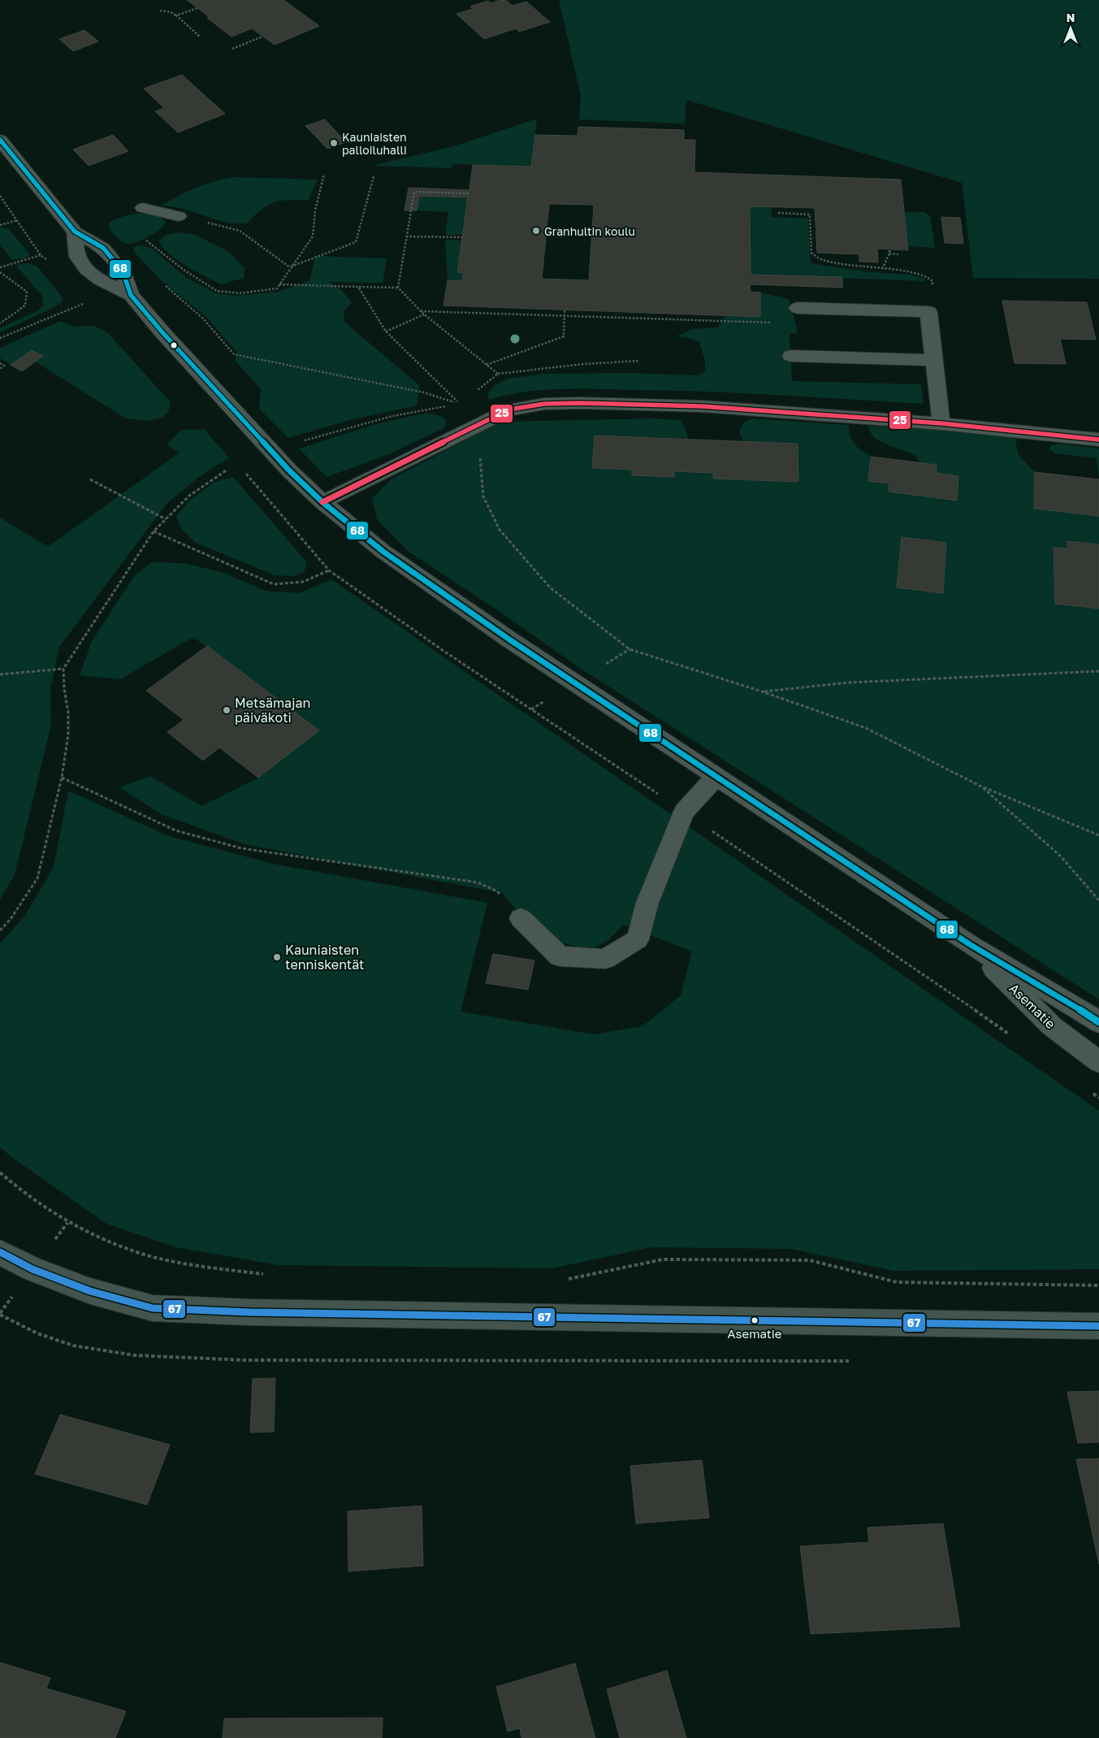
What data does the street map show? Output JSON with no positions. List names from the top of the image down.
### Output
{
  "streets": {
    "street": ["Asematie"]
  },
  "places": [
    "Kauniaisten palloiluhalli",
    "Granhultin koulu",
    "Metsämajan päiväkoti",
    "Kauniaisten tenniskentät",
    "Asematie"
  ],
  "lines": ["transit line 68", "transit line 25", "transit line 67"],
  "north": "top"
}
